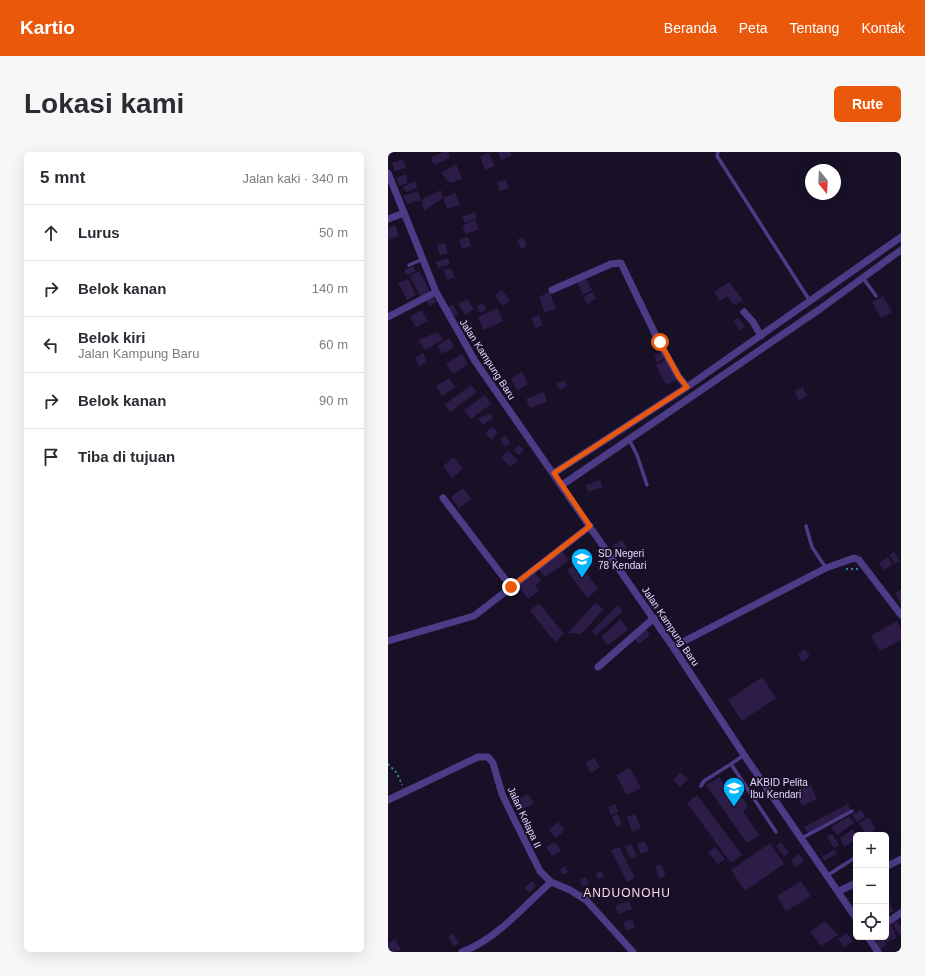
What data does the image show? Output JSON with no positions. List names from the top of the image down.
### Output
{
  "streets": {
    "street": ["Jalan Kampung Baru", "Jalan Kelapa II"]
  },
  "districts": ["ANDUONOHU"],
  "places": {
    "school or university": ["SD Negeri 78 Kendari", "AKBID Pelita Ibu Kendari"]
  },
  "north": "bottom",
  "page": {
    "header": "Kartio",
    "nav": [
      "Beranda",
      "Peta",
      "Tentang",
      "Kontak"
    ],
    "buttons": "Rute",
    "title": "Lokasi kami",
    "heading": ["5 mnt", "Jalan kaki · 340 m"],
    "list": [
      ["Lurus", "50 m"],
      ["Belok kanan", "140 m"],
      ["Belok kiri", "Jalan Kampung Baru", "60 m"],
      ["Belok kanan", "90 m"],
      "Tiba di tujuan"
    ],
    "map_buttons": ["+", "−"]
  }
}
